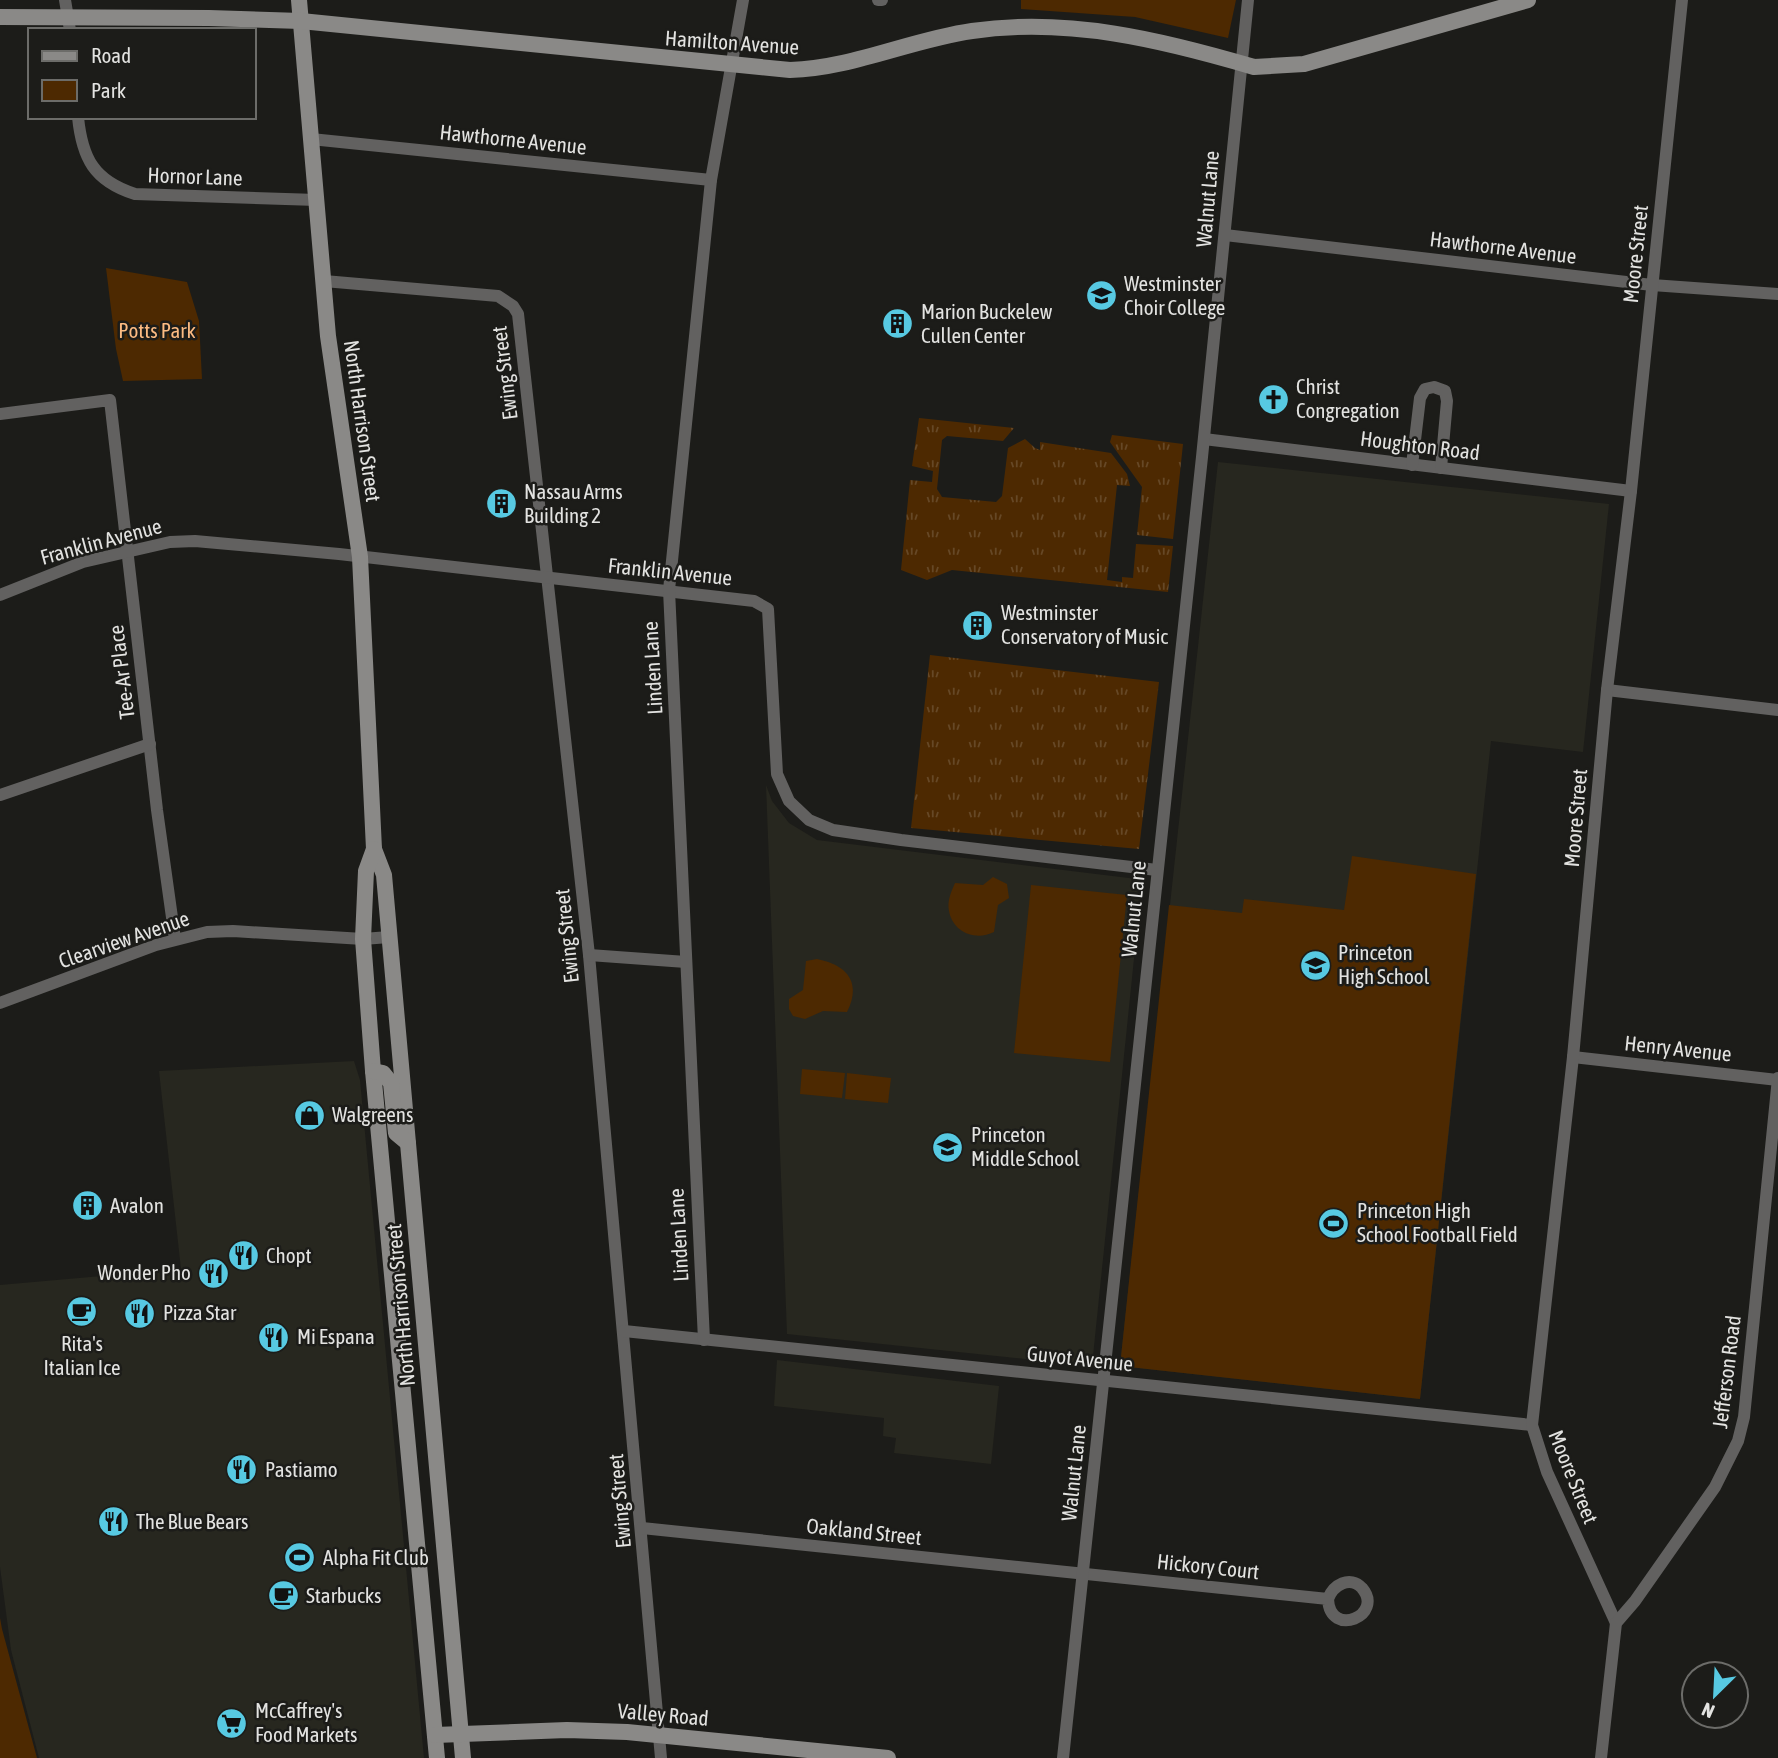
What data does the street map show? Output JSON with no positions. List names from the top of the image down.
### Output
{
  "streets": {
    "street": [
      "Hamilton Avenue",
      "Hawthorne Avenue",
      "Hornor Lane",
      "Walnut Lane",
      "Moore Street",
      "Ewing Street",
      "North Harrison Street",
      "Houghton Road",
      "Franklin Avenue",
      "Linden Lane",
      "Tee-Ar Place",
      "Clearview Avenue",
      "Henry Avenue",
      "Guyot Avenue",
      "Jefferson Road",
      "Oakland Street",
      "Hickory Court",
      "Valley Road"
    ]
  },
  "crossings": [
    ["Hamilton Avenue", "Walnut Lane"],
    ["Hamilton Avenue", "North Harrison Street"],
    ["Hamilton Avenue", "Linden Lane"],
    ["Hawthorne Avenue", "Walnut Lane"],
    ["Hawthorne Avenue", "Moore Street"],
    ["Hawthorne Avenue", "North Harrison Street"],
    ["Hawthorne Avenue", "Linden Lane"],
    ["Hornor Lane", "North Harrison Street"],
    ["Walnut Lane", "Houghton Road"],
    ["Walnut Lane", "Franklin Avenue"],
    ["Walnut Lane", "Guyot Avenue"],
    ["Walnut Lane", "Oakland Street"],
    ["Walnut Lane", "Hickory Court"],
    ["Moore Street", "Houghton Road"],
    ["Moore Street", "Henry Avenue"],
    ["Moore Street", "Guyot Avenue"],
    ["Moore Street", "Jefferson Road"],
    ["Ewing Street", "North Harrison Street"],
    ["Ewing Street", "Franklin Avenue"],
    ["Ewing Street", "Guyot Avenue"],
    ["Ewing Street", "Oakland Street"],
    ["Ewing Street", "Valley Road"],
    ["North Harrison Street", "Franklin Avenue"],
    ["North Harrison Street", "Clearview Avenue"],
    ["North Harrison Street", "Valley Road"],
    ["Franklin Avenue", "Linden Lane"],
    ["Franklin Avenue", "Tee-Ar Place"],
    ["Linden Lane", "Guyot Avenue"],
    ["Tee-Ar Place", "Clearview Avenue"],
    ["Henry Avenue", "Jefferson Road"],
    ["Oakland Street", "Hickory Court"]
  ],
  "parks": ["Potts Park"],
  "places": {
    "school or university": ["Westminster Choir College", "Princeton High School", "Princeton Middle School"],
    "building": [
      "Marion Buckelew Cullen Center",
      "Nassau Arms Building 2",
      "Westminster Conservatory of Music",
      "Avalon"
    ],
    "church": ["Christ Congregation"],
    "shop": ["Walgreens"],
    "sports": ["Princeton High School Football Field", "Alpha Fit Club"],
    "restaurant": [
      "Chopt",
      "Wonder Pho",
      "Pizza Star",
      "Mi Espana",
      "Pastiamo",
      "The Blue Bears"
    ],
    "cafe": ["Rita's Italian Ice", "Starbucks"],
    "supermarket": ["McCaffrey's Food Markets"]
  },
  "legend": ["Road", "Park"],
  "north": "bottom left"
}
